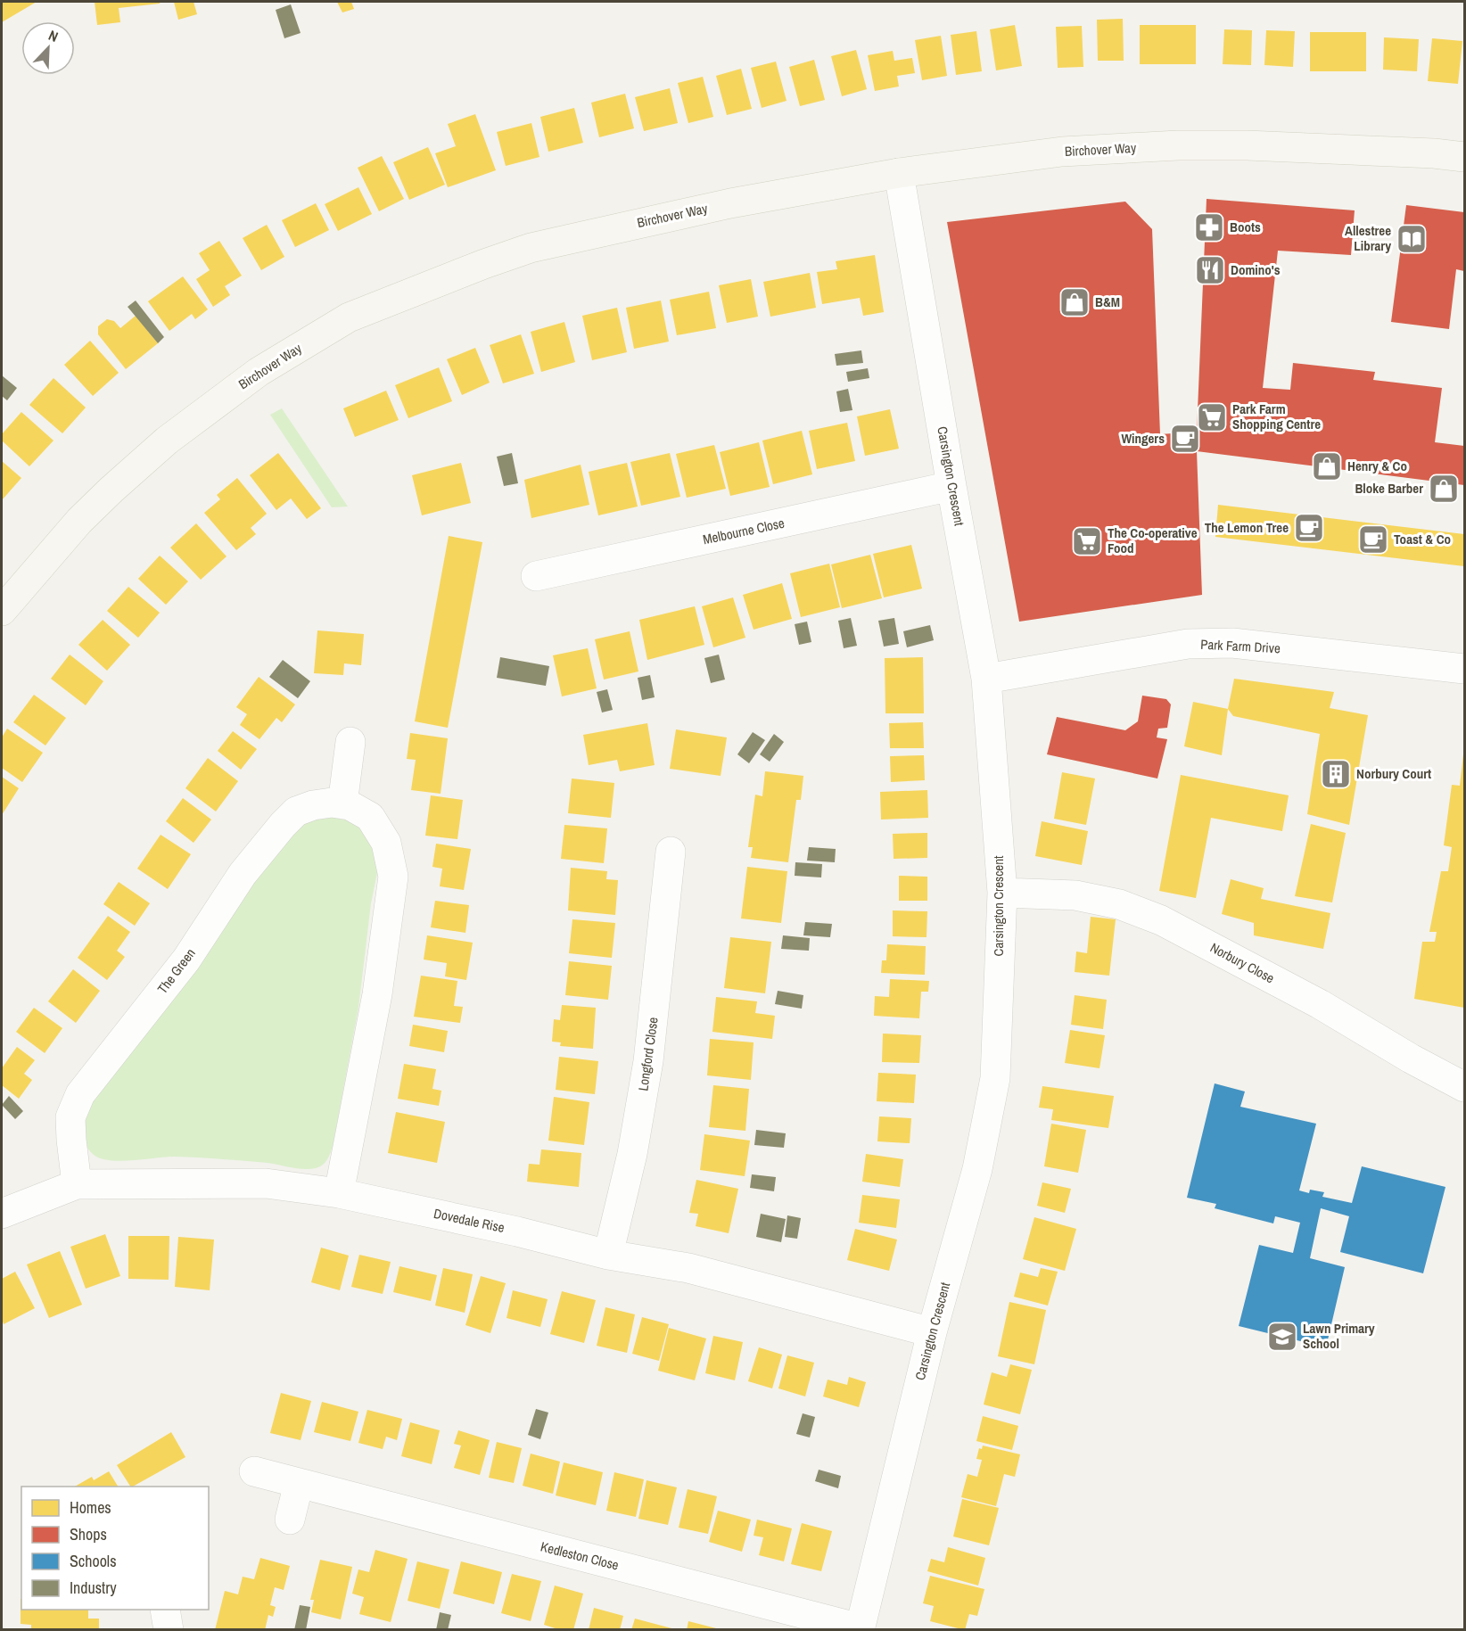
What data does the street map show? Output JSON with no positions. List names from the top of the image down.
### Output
{
  "streets": {
    "street": [
      "Birchover Way",
      "Carsington Crescent",
      "Melbourne Close",
      "Park Farm Drive",
      "Norbury Close",
      "The Green",
      "Longford Close",
      "Dovedale Rise",
      "Kedleston Close"
    ]
  },
  "crossings": [
    ["Birchover Way", "Carsington Crescent"],
    ["Carsington Crescent", "Melbourne Close"],
    ["Carsington Crescent", "Park Farm Drive"],
    ["Carsington Crescent", "Norbury Close"],
    ["Carsington Crescent", "Dovedale Rise"],
    ["Carsington Crescent", "Kedleston Close"],
    ["The Green", "Dovedale Rise"],
    ["Longford Close", "Dovedale Rise"]
  ],
  "places": {
    "pharmacy": ["Boots"],
    "library": ["Allestree Library"],
    "restaurant": ["Domino's"],
    "shop": ["B&M", "Henry & Co", "Bloke Barber"],
    "supermarket": ["Park Farm Shopping Centre", "The Co-operative Food"],
    "cafe": ["Wingers", "The Lemon Tree", "Toast & Co"],
    "building": ["Norbury Court"],
    "school or university": ["Lawn Primary School"]
  },
  "legend": [
    "Homes",
    "Shops",
    "Schools",
    "Industry"
  ],
  "north": "top right"
}
